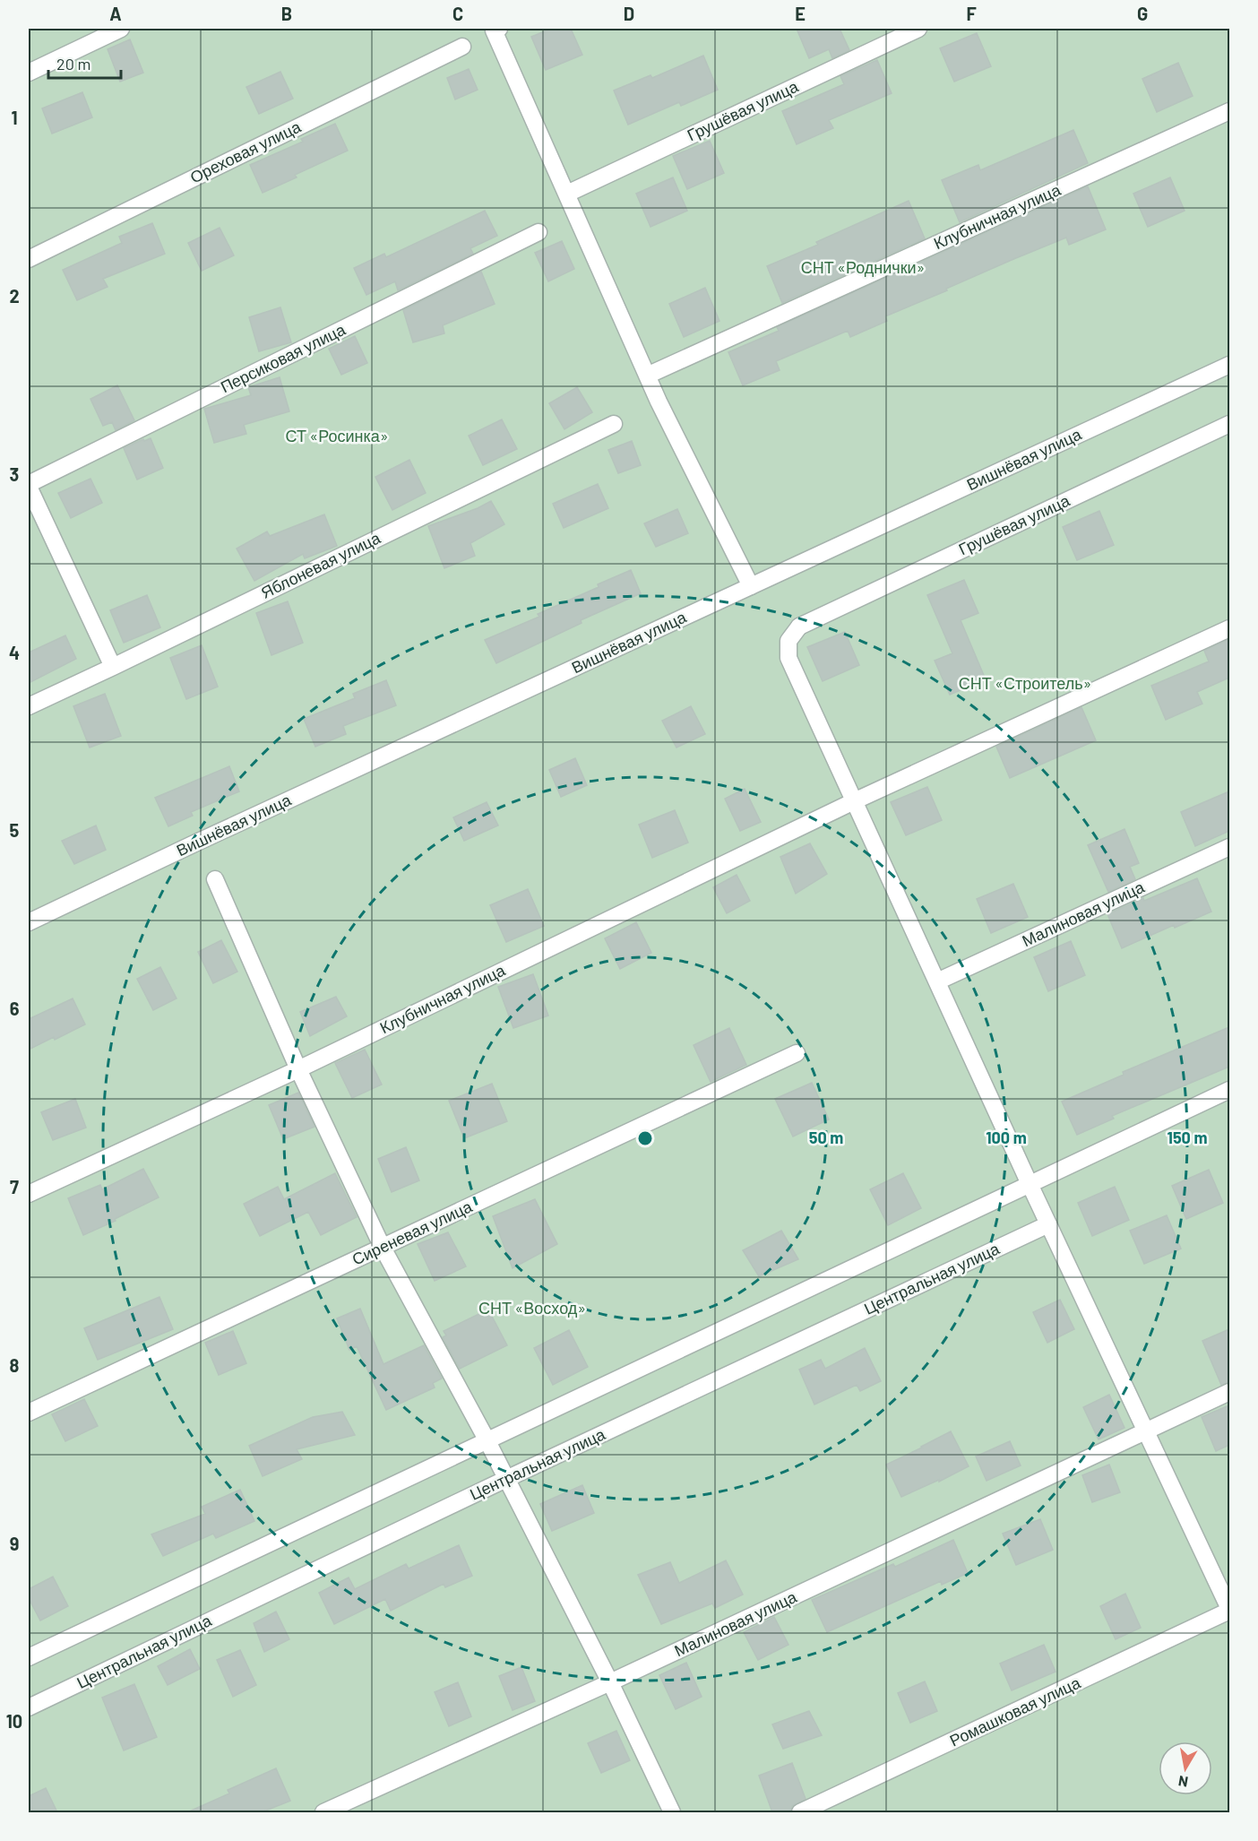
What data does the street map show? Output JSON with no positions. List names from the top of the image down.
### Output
{
  "streets": {
    "street": [
      "Грушёвая улица",
      "Ореховая улица",
      "Клубничная улица",
      "Персиковая улица",
      "Вишнёвая улица",
      "Яблоневая улица",
      "Малиновая улица",
      "Сиреневая улица",
      "Центральная улица",
      "Ромашковая улица"
    ]
  },
  "crossings": [
    ["Грушёвая улица", "Клубничная улица"]
  ],
  "parks": [
    "СНТ «Роднички»",
    "СТ «Росинка»",
    "СНТ «Строитель»",
    "СНТ «Восход»"
  ],
  "scale_bar": "20 m",
  "north": "bottom",
  "grid": {
    "columns": [
      "A",
      "B",
      "C",
      "D",
      "E",
      "F",
      "G"
    ],
    "rows": [
      "1",
      "2",
      "3",
      "4",
      "5",
      "6",
      "7",
      "8",
      "9",
      "10"
    ]
  },
  "rings": ["50 m", "100 m", "150 m"]
}
